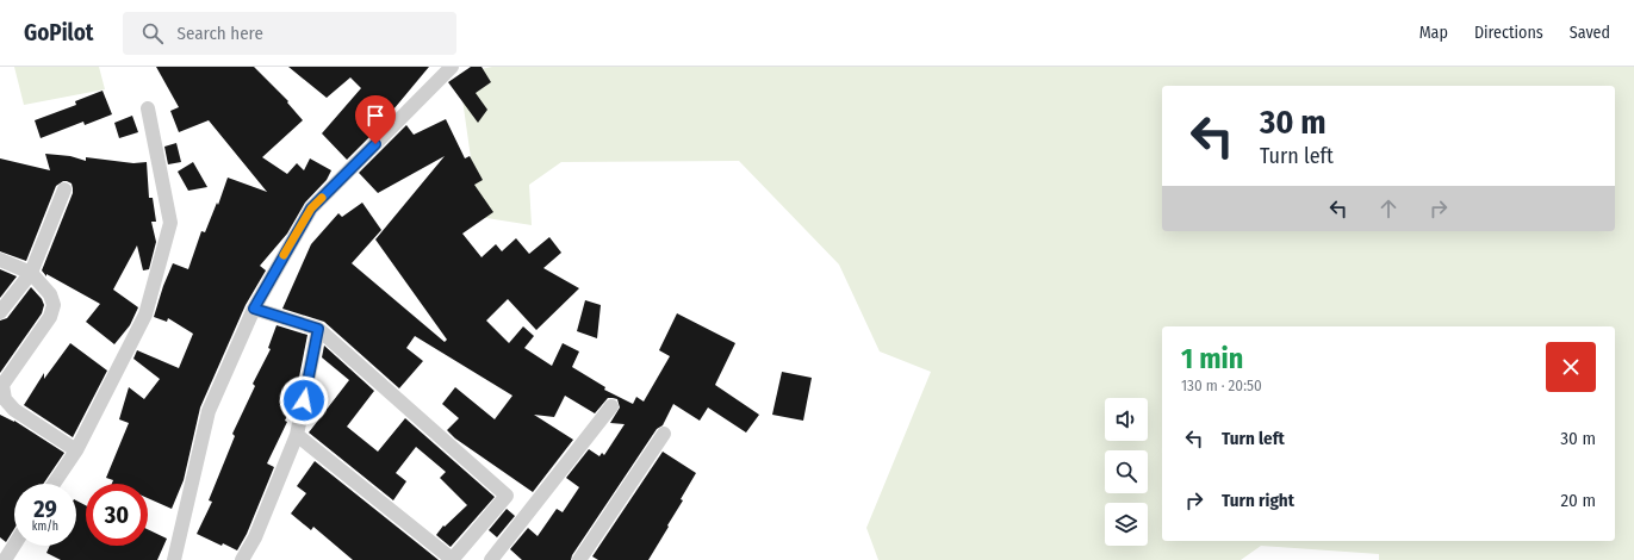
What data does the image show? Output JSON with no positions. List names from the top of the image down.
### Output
{
  "page": {
    "header": "GoPilot",
    "search": "Search here",
    "nav": ["Map", "Directions", "Saved"],
    "turn": ["30 m", "Turn left"],
    "heading": ["1 min", "130 m · 20:50"],
    "list": [
      {
        "name": "Turn left",
        "value": "30 m"
      },
      {
        "name": "Turn right",
        "value": "20 m"
      }
    ],
    "speed": "29 km/h",
    "limit": "30"
  }
}
